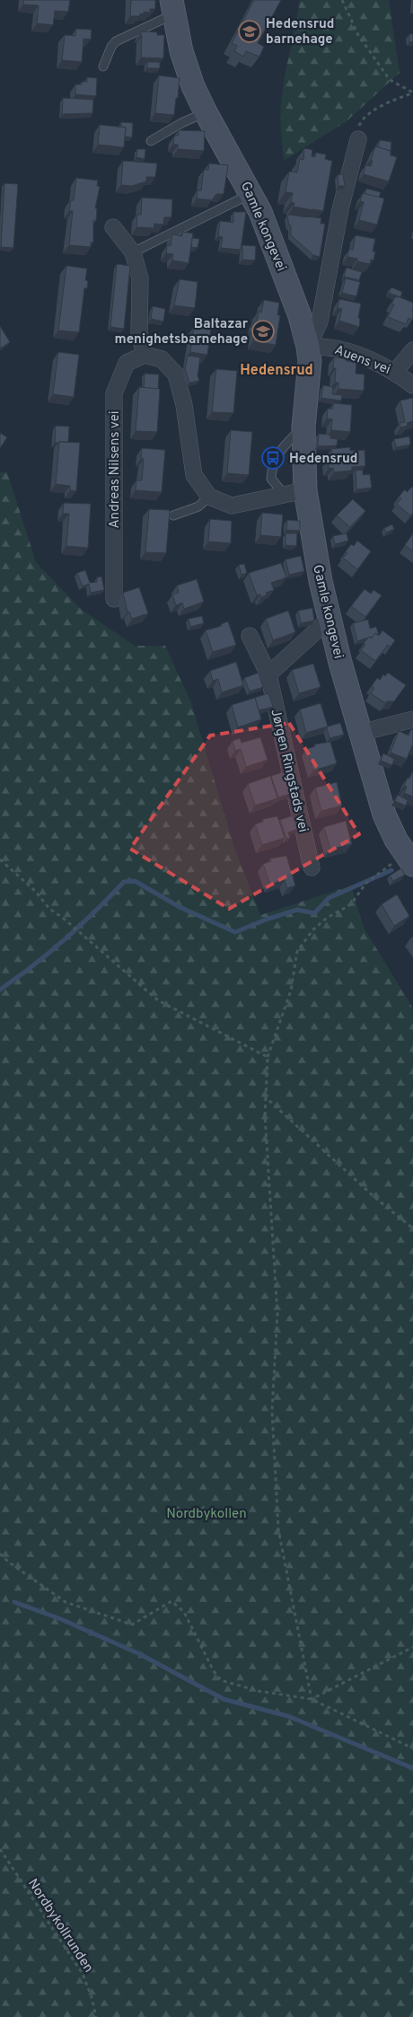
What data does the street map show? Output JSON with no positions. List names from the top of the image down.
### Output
{
  "streets": {
    "main road": ["Gamle kongevei"],
    "street": ["Auens vei", "Andreas Nilsens vei", "Jørgen Ringstads vei"],
    "path": ["Nordbykollrunden"]
  },
  "crossings": [
    ["Gamle kongevei", "Auens vei"]
  ],
  "districts": ["Hedensrud"],
  "parks": ["Nordbykollen"],
  "places": {
    "school or university": ["Hedensrud barnehage", "Baltazar menighetsbarnehage"],
    "bus stop": ["Hedensrud"]
  }
}
